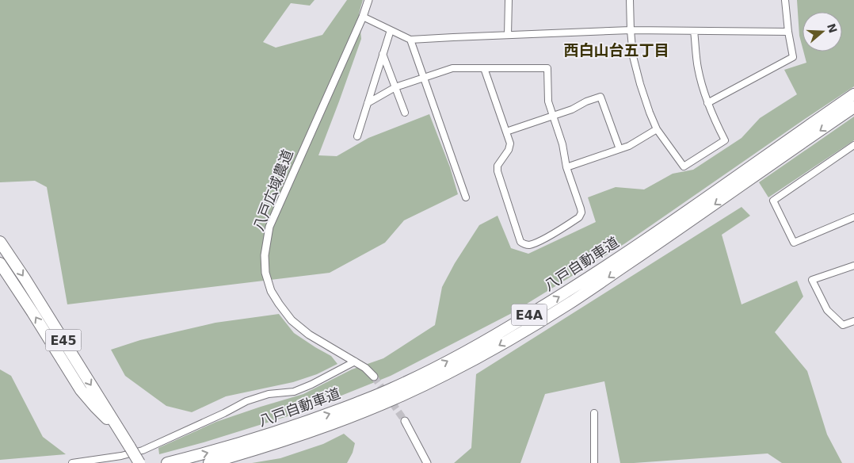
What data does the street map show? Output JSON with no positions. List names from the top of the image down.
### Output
{
  "streets": {
    "highway": ["八戸自動車道", "E4A", "E45"],
    "street": ["八戸広域農道"]
  },
  "districts": ["西白山台五丁目"],
  "north": "right"
}
